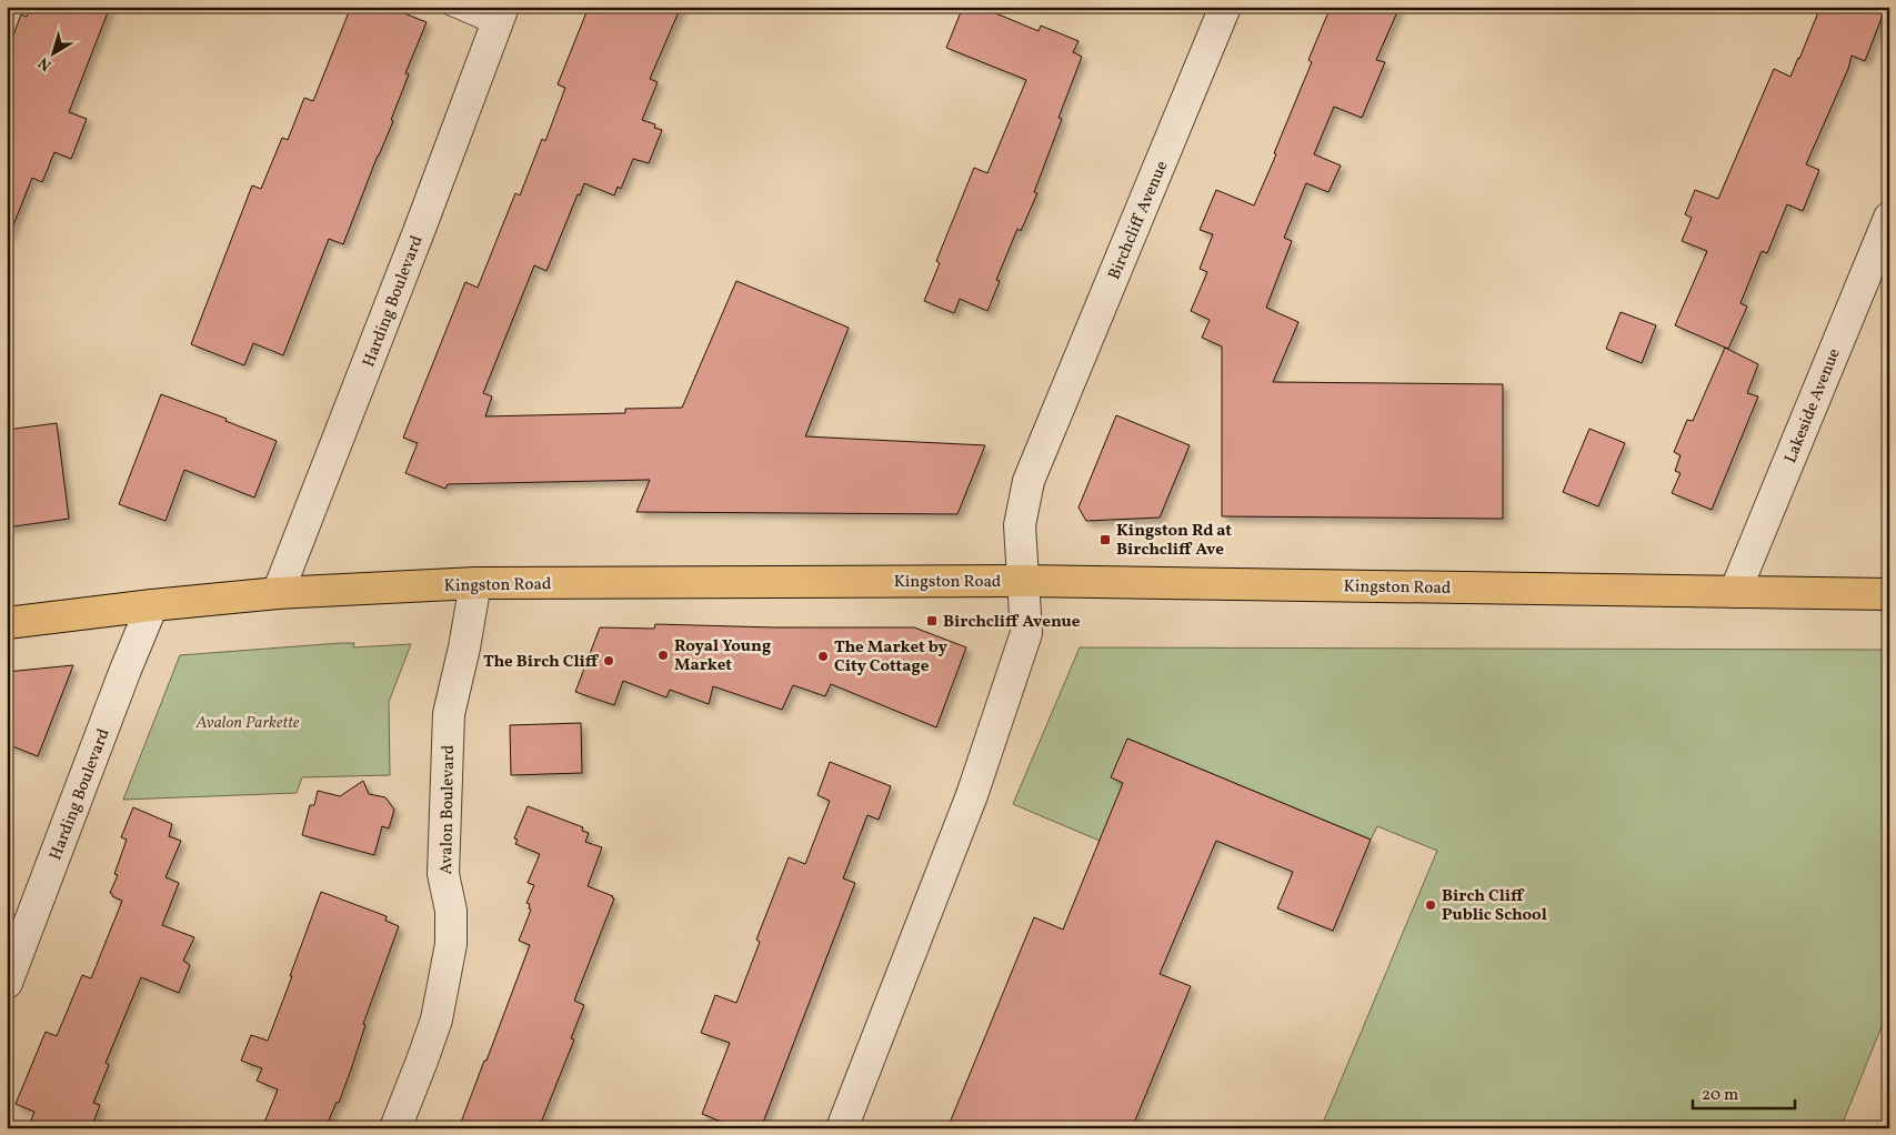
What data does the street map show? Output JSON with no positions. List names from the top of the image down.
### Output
{
  "streets": {
    "main road": ["Kingston Road"],
    "street": [
      "Birchcliff Avenue",
      "Harding Boulevard",
      "Lakeside Avenue",
      "Avalon Boulevard"
    ]
  },
  "crossings": [
    ["Birchcliff Avenue", "Kingston Road"],
    ["Harding Boulevard", "Kingston Road"],
    ["Lakeside Avenue", "Kingston Road"],
    ["Kingston Road", "Avalon Boulevard"]
  ],
  "parks": ["Avalon Parkette"],
  "places": {
    "transit": ["Kingston Rd at Birchcliff Ave", "Birchcliff Avenue"],
    "other": [
      "Royal Young Market",
      "The Market by City Cottage",
      "The Birch Cliff",
      "Birch Cliff Public School"
    ]
  },
  "scale_bar": "20 m",
  "north": "bottom left"
}
